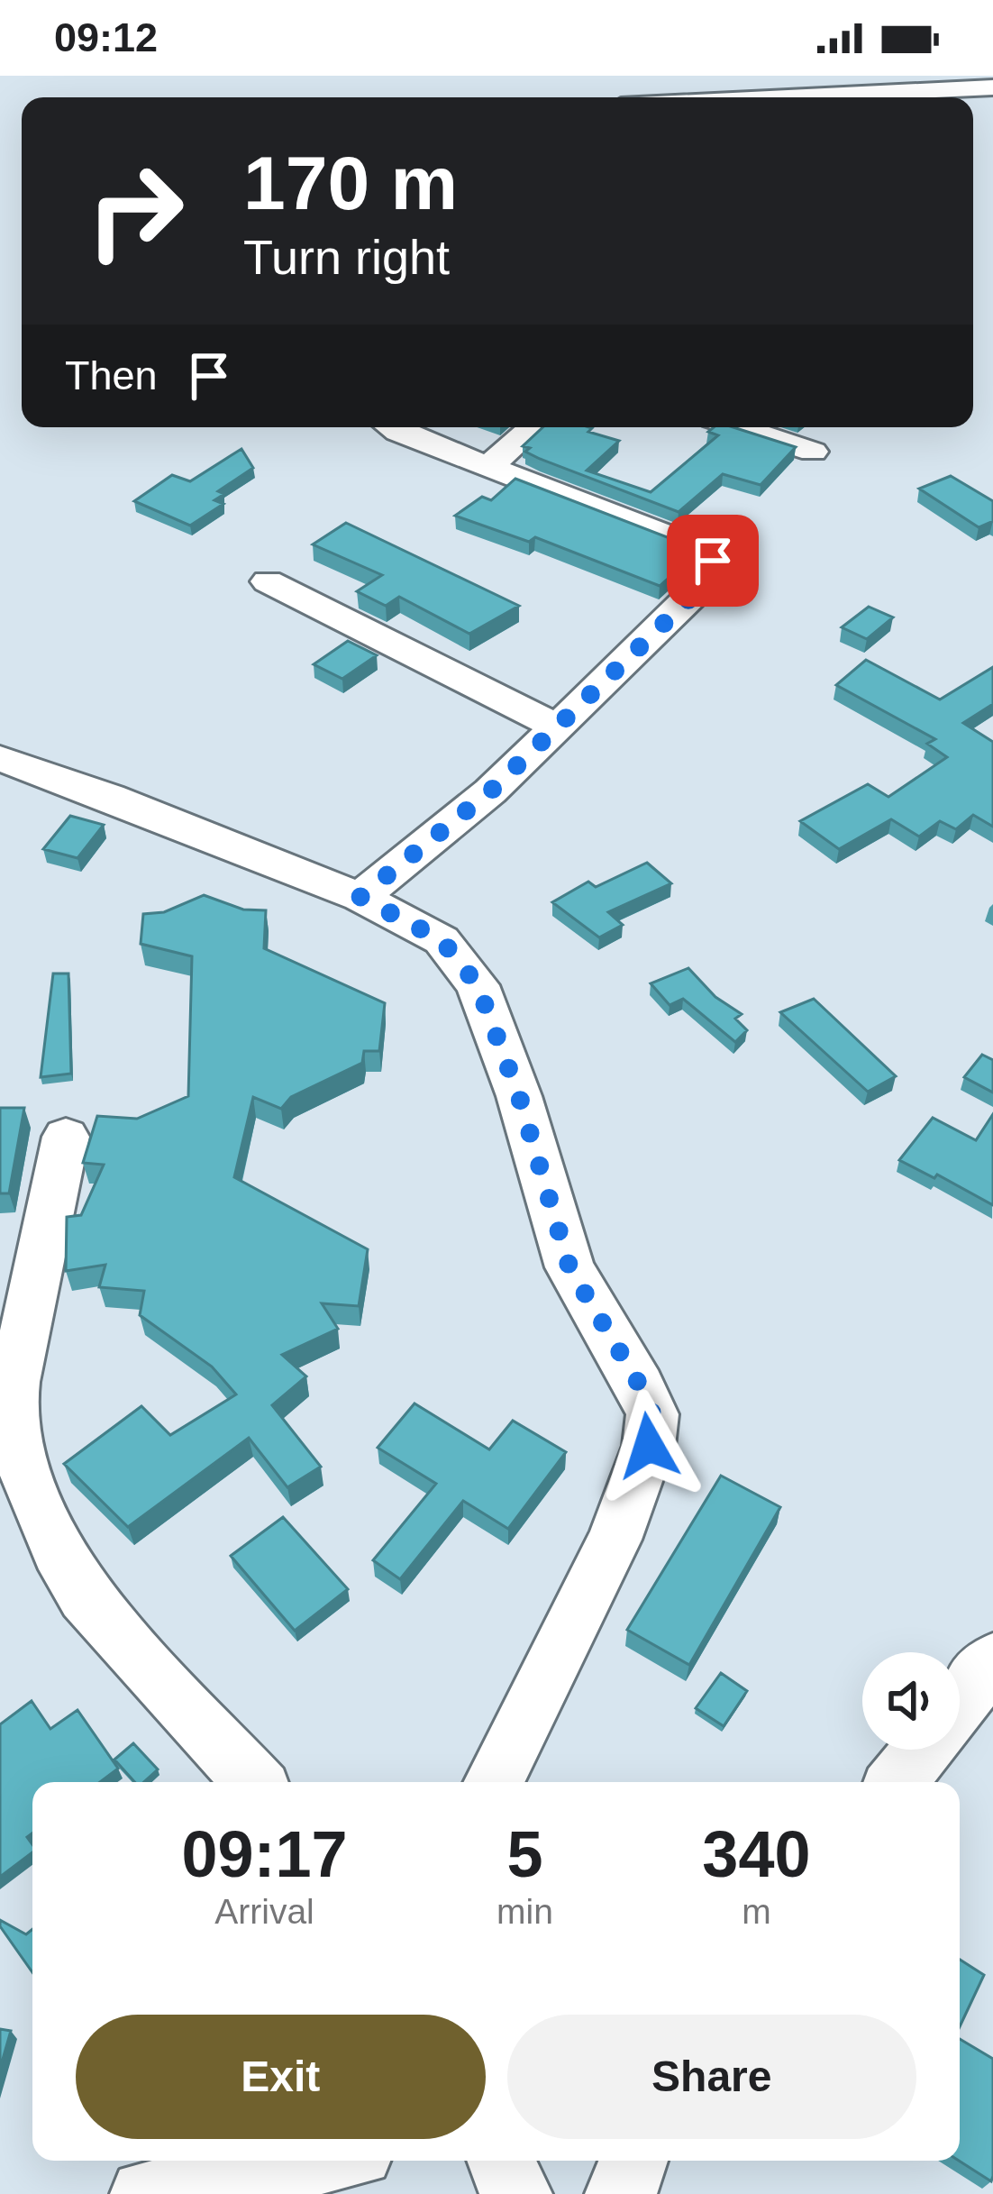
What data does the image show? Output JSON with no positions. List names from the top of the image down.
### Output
{
  "page": {
    "status": "09:12",
    "turn": ["170 m", "Turn right"],
    "then": "Then",
    "eta": [
      "09:17",
      "Arrival",
      "5",
      "min",
      "340",
      "m"
    ],
    "buttons": ["Exit", "Share"]
  }
}
